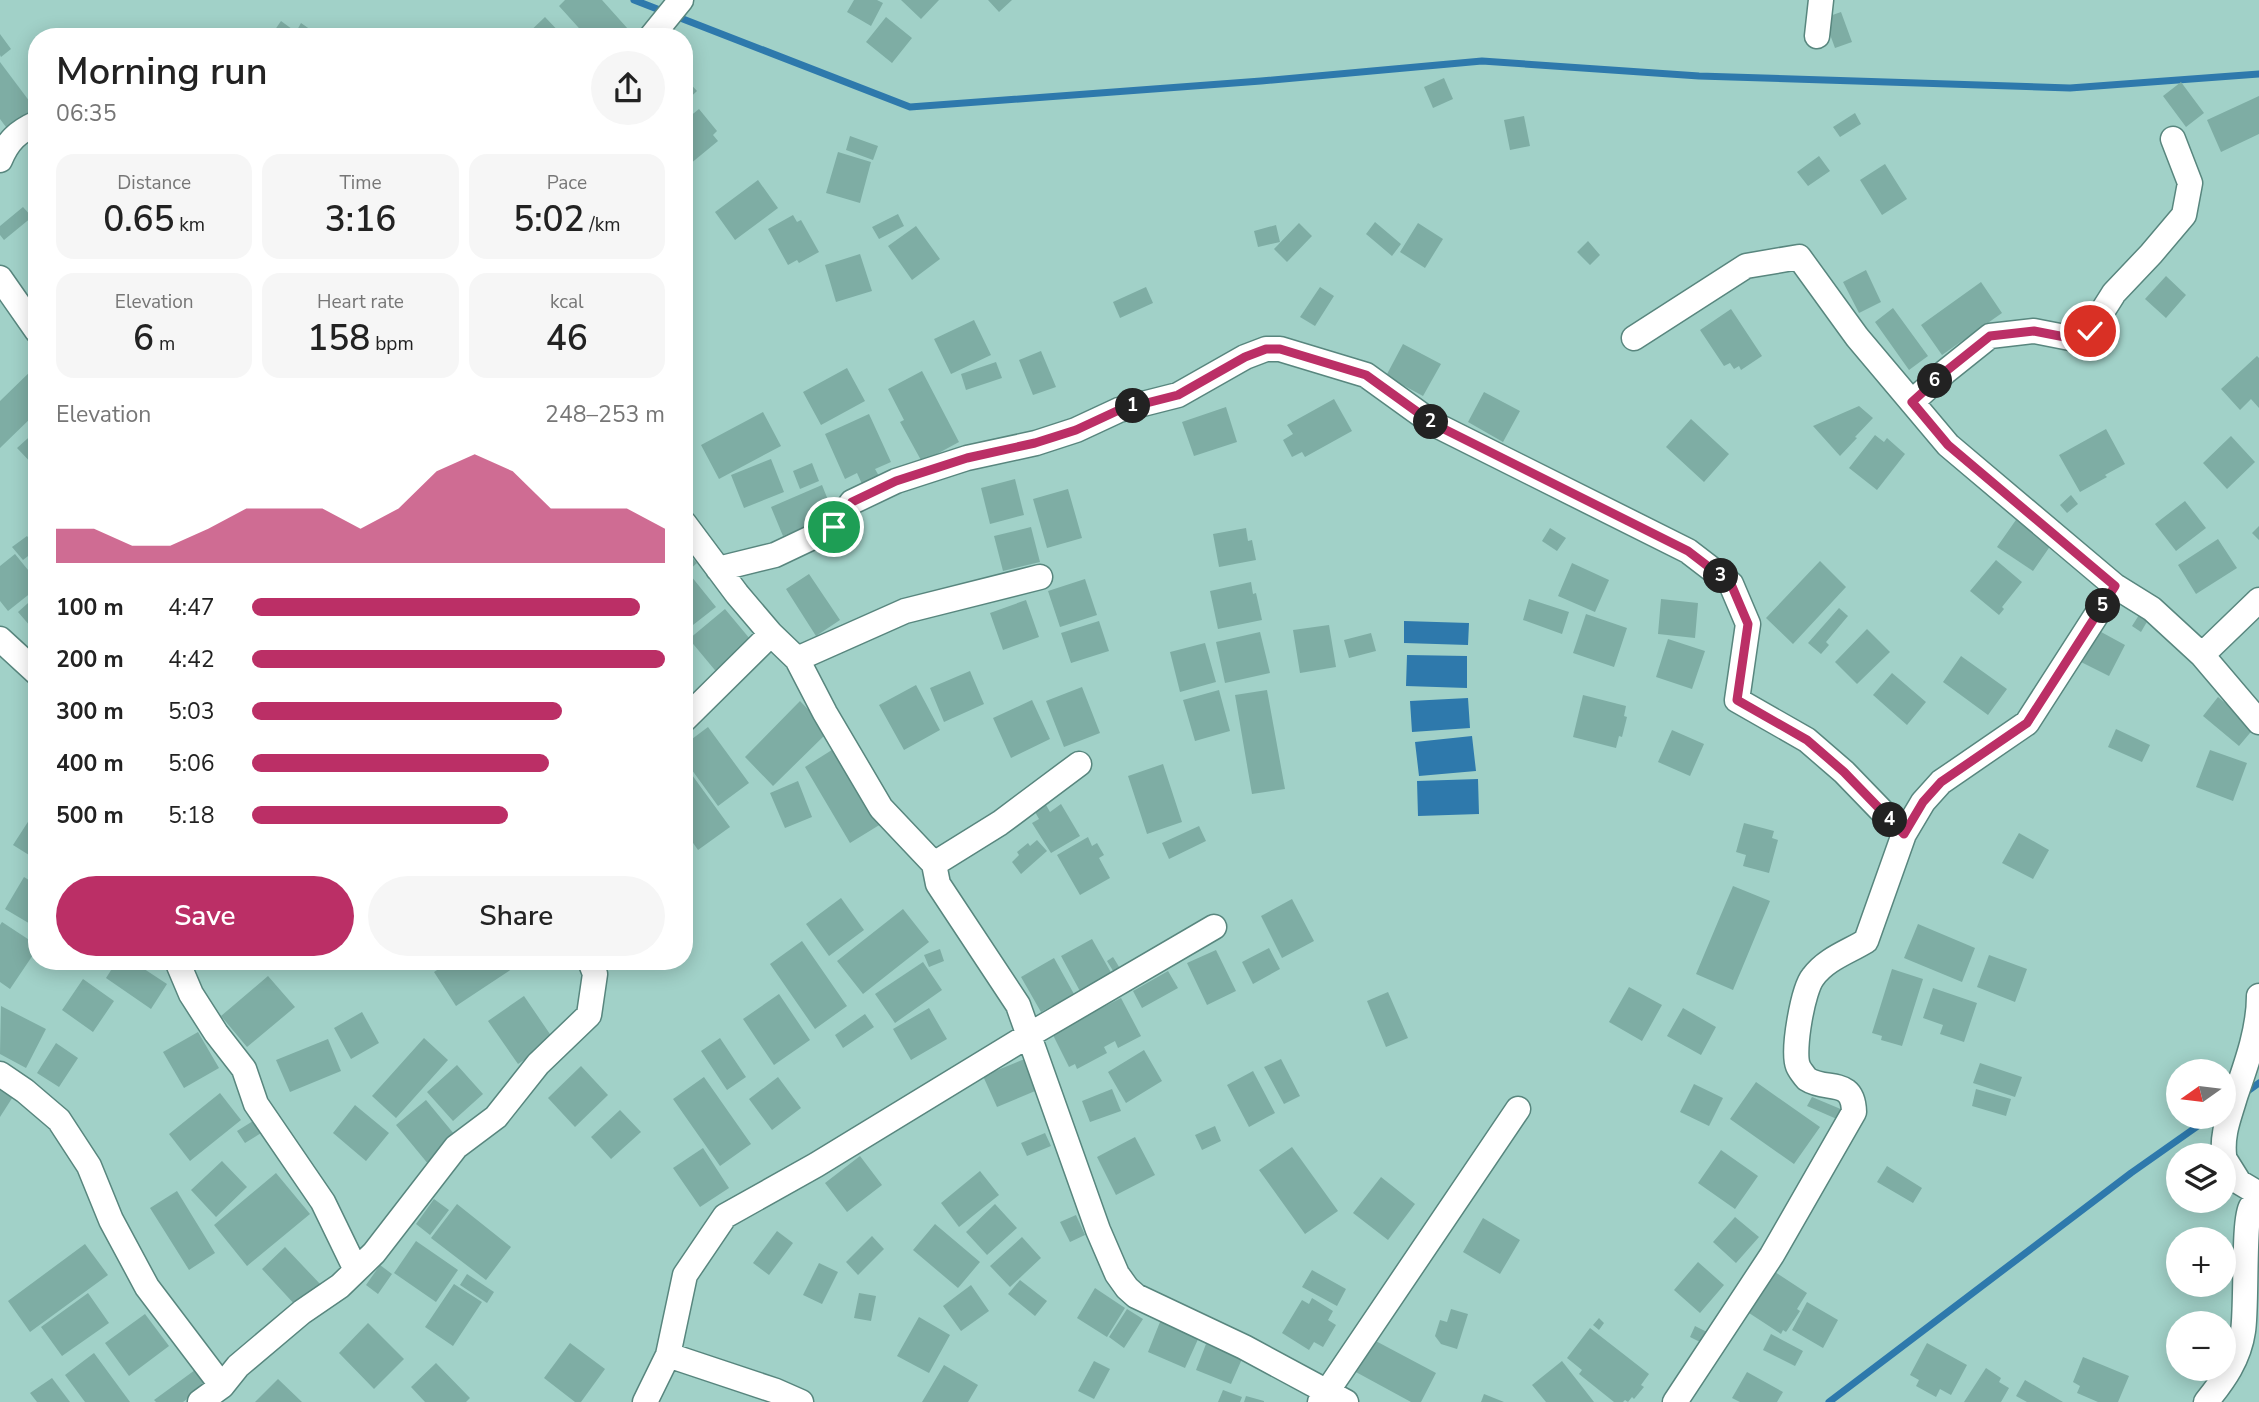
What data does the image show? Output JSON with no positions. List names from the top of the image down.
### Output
{
  "north": "left",
  "page": {
    "heading": ["Morning run", "06:35"],
    "stats": [
      ["Distance", "0.65 km"],
      ["Time", "3:16"],
      ["Pace", "5:02 /km"],
      ["Elevation", "6 m"],
      ["Heart rate", "158 bpm"],
      ["kcal", "46"]
    ],
    "pins": [
      "6",
      "1",
      "2",
      "3",
      "5",
      "4"
    ],
    "chart": ["Elevation", "248–253 m"],
    "list": [
      {
        "name": "100 m",
        "note": "4:47"
      },
      {
        "name": "200 m",
        "note": "4:42"
      },
      {
        "name": "300 m",
        "note": "5:03"
      },
      {
        "name": "400 m",
        "note": "5:06"
      },
      {
        "name": "500 m",
        "note": "5:18"
      }
    ],
    "buttons": ["Save", "Share"],
    "map_buttons": ["+", "−"]
  }
}
